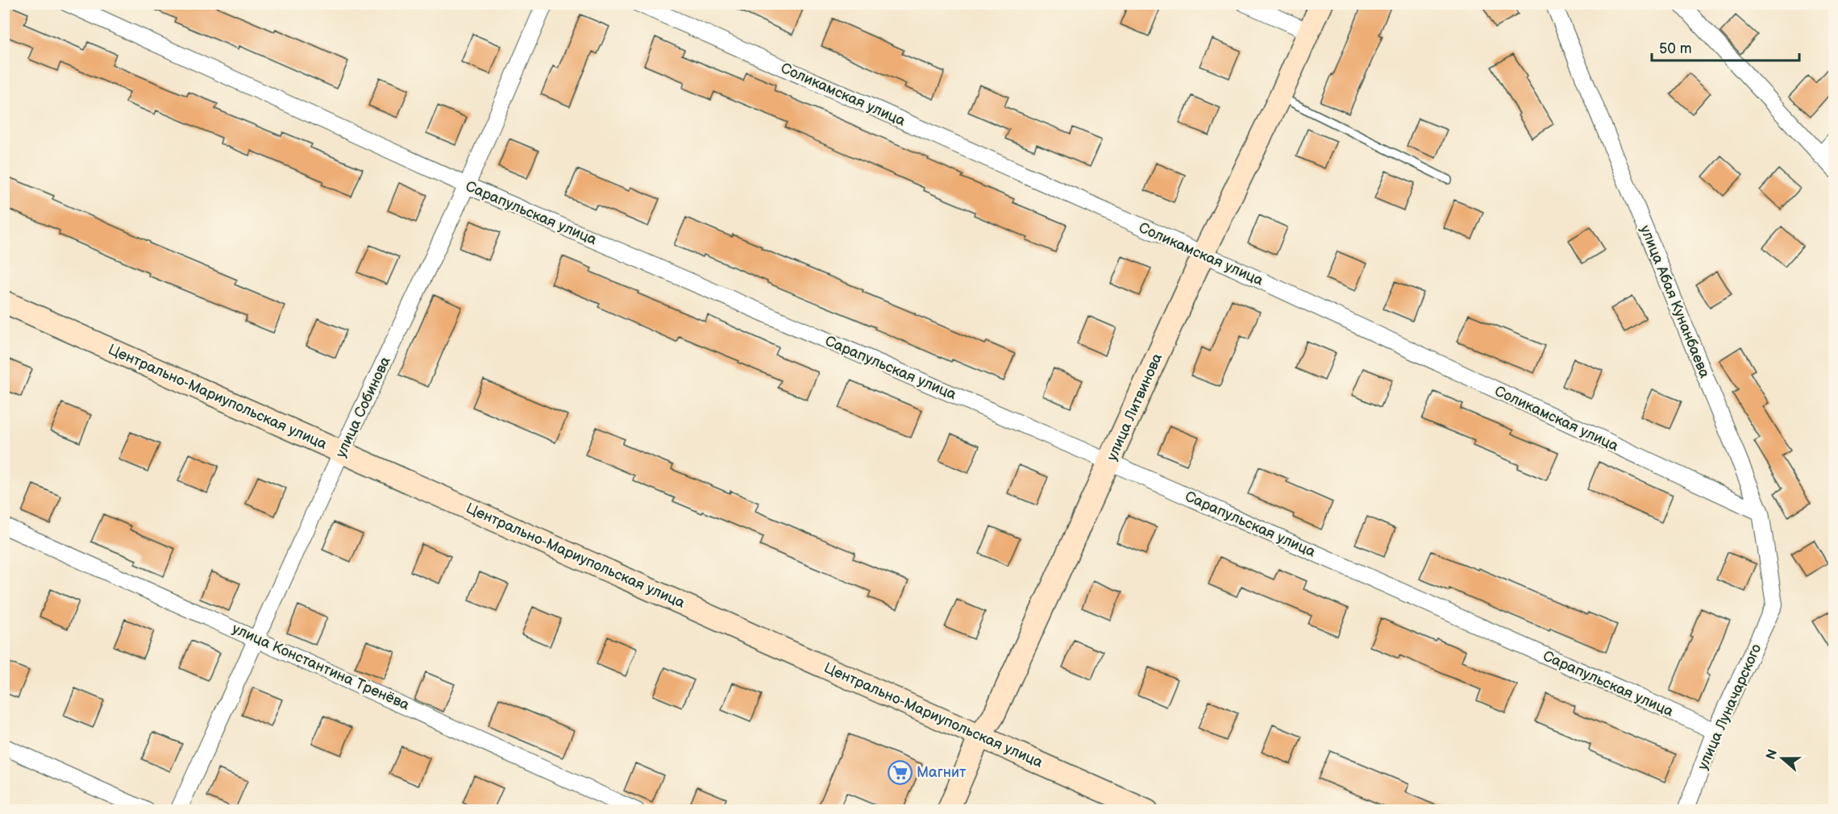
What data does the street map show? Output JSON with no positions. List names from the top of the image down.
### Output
{
  "streets": {
    "street": [
      "Соликамская улица",
      "Сарапульская улица",
      "улица Абая Кунанбаева",
      "Центрально-Мариупольская улица",
      "улица Собинова",
      "улица Литвинова",
      "улица Константина Тренёва",
      "улица Луначарского"
    ]
  },
  "crossings": [
    ["Соликамская улица", "улица Абая Кунанбаева"],
    ["Соликамская улица", "улица Литвинова"],
    ["Сарапульская улица", "улица Собинова"],
    ["Сарапульская улица", "улица Литвинова"],
    ["Сарапульская улица", "улица Луначарского"],
    ["улица Абая Кунанбаева", "улица Луначарского"],
    ["Центрально-Мариупольская улица", "улица Собинова"],
    ["Центрально-Мариупольская улица", "улица Литвинова"],
    ["улица Собинова", "улица Константина Тренёва"]
  ],
  "places": {
    "supermarket": ["Магнит"]
  },
  "scale_bar": "50 m",
  "north": "left"
}
